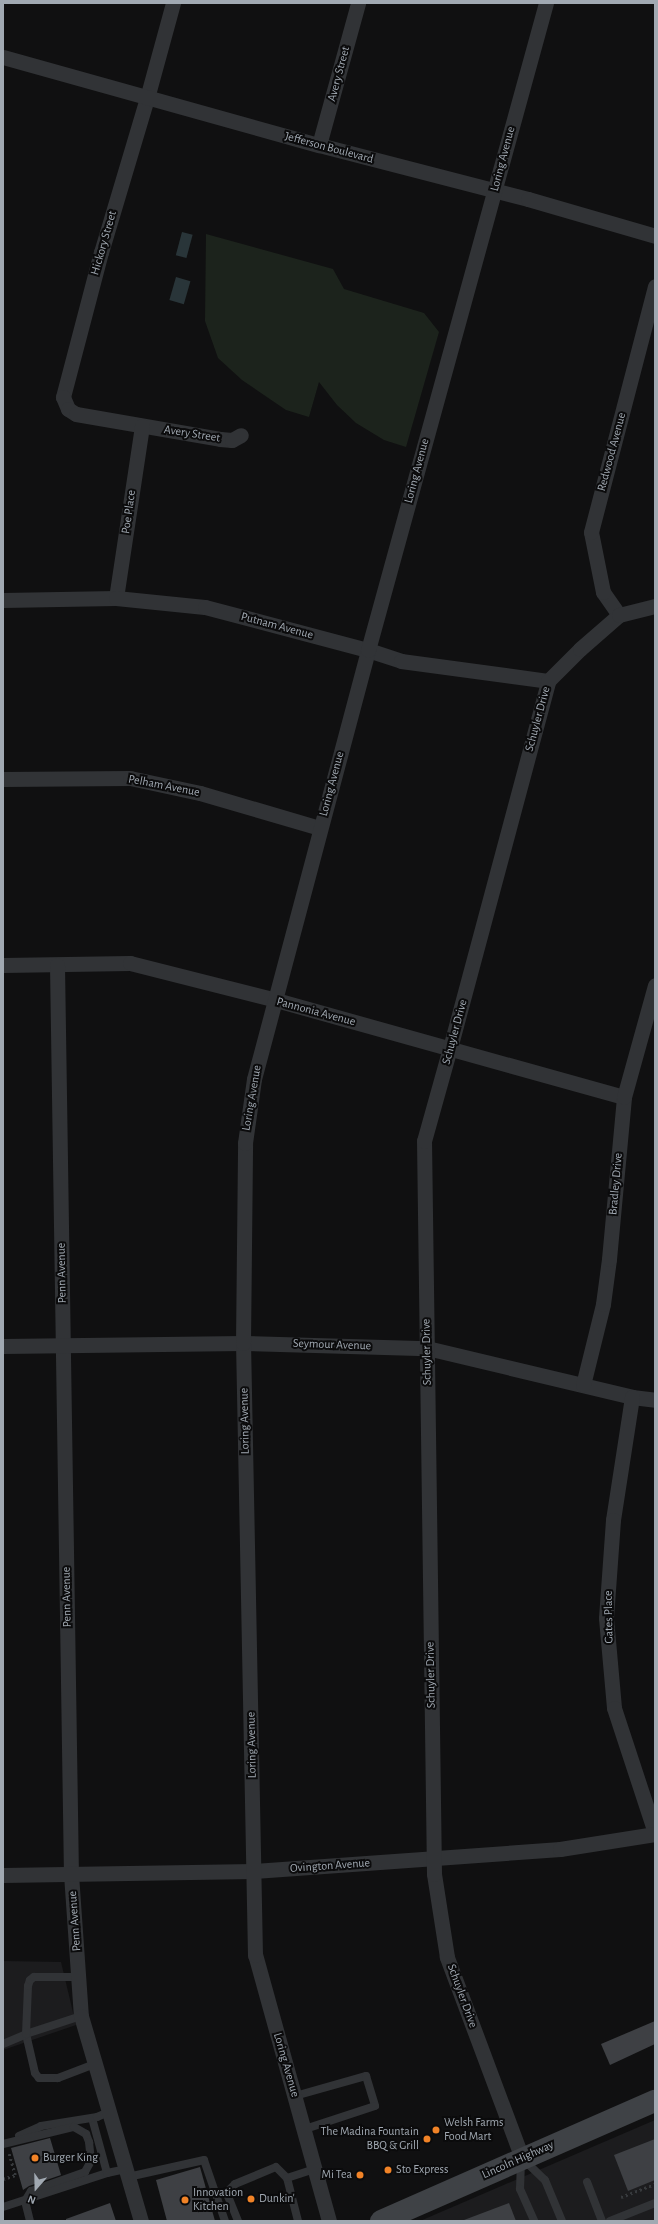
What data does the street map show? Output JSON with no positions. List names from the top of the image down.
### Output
{
  "streets": {
    "main road": ["Lincoln Highway"],
    "street": [
      "Avery Street",
      "Jefferson Boulevard",
      "Loring Avenue",
      "Hickory Street",
      "Redwood Avenue",
      "Poe Place",
      "Putnam Avenue",
      "Schuyler Drive",
      "Pelham Avenue",
      "Pannonia Avenue",
      "Bradley Drive",
      "Penn Avenue",
      "Seymour Avenue",
      "Gates Place",
      "Ovington Avenue"
    ]
  },
  "crossings": [
    ["Avery Street", "Jefferson Boulevard"],
    ["Avery Street", "Hickory Street"],
    ["Avery Street", "Poe Place"],
    ["Jefferson Boulevard", "Loring Avenue"],
    ["Jefferson Boulevard", "Hickory Street"],
    ["Loring Avenue", "Putnam Avenue"],
    ["Loring Avenue", "Pelham Avenue"],
    ["Loring Avenue", "Pannonia Avenue"],
    ["Loring Avenue", "Seymour Avenue"],
    ["Loring Avenue", "Ovington Avenue"],
    ["Hickory Street", "Poe Place"],
    ["Redwood Avenue", "Schuyler Drive"],
    ["Poe Place", "Putnam Avenue"],
    ["Putnam Avenue", "Schuyler Drive"],
    ["Schuyler Drive", "Pannonia Avenue"],
    ["Schuyler Drive", "Seymour Avenue"],
    ["Schuyler Drive", "Ovington Avenue"],
    ["Schuyler Drive", "Lincoln Highway"],
    ["Pannonia Avenue", "Bradley Drive"],
    ["Pannonia Avenue", "Penn Avenue"],
    ["Bradley Drive", "Seymour Avenue"],
    ["Penn Avenue", "Seymour Avenue"],
    ["Penn Avenue", "Ovington Avenue"],
    ["Seymour Avenue", "Gates Place"],
    ["Gates Place", "Ovington Avenue"]
  ],
  "places": [
    "Welsh Farms Food Mart",
    "The Madina Fountain BBQ & Grill",
    "Burger King",
    "Sto Express",
    "Mi Tea",
    "Dunkin'",
    "Innovation Kitchen"
  ],
  "north": "bottom"
}
